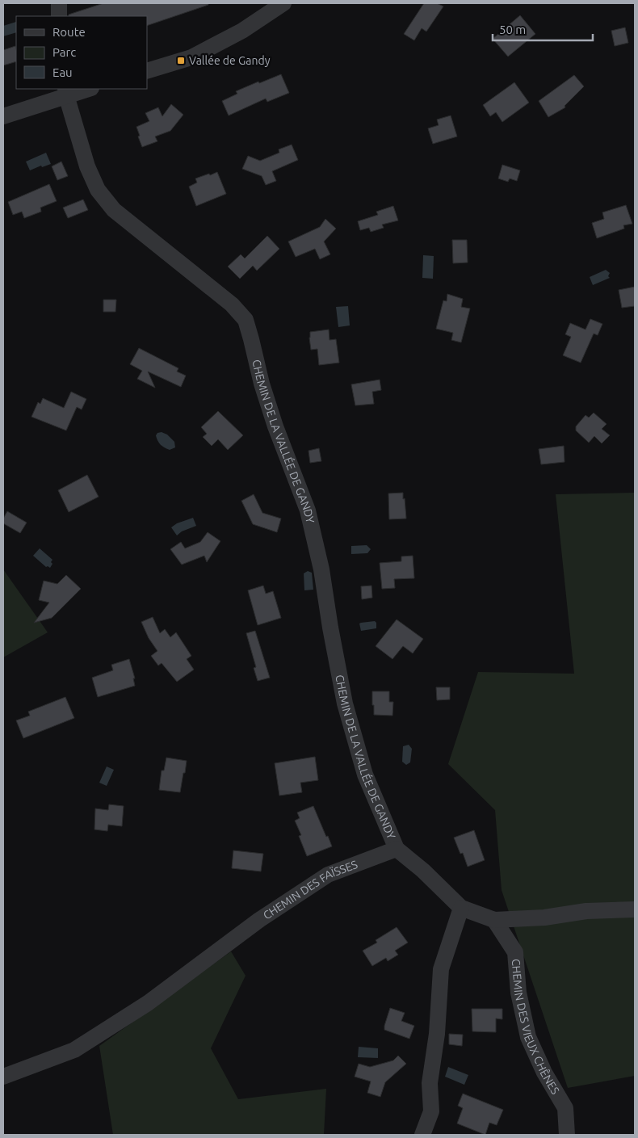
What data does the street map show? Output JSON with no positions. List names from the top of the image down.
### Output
{
  "streets": {
    "street": ["CHEMIN DE LA VALLÉE DE GANDY", "CHEMIN DES FAÏSSES", "CHEMIN DES VIEUX CHÊNES"]
  },
  "crossings": [
    ["CHEMIN DE LA VALLÉE DE GANDY", "CHEMIN DES FAÏSSES"]
  ],
  "places": {
    "transit": ["Vallée de Gandy"]
  },
  "legend": ["Route", "Parc", "Eau"],
  "scale_bar": "50 m"
}
